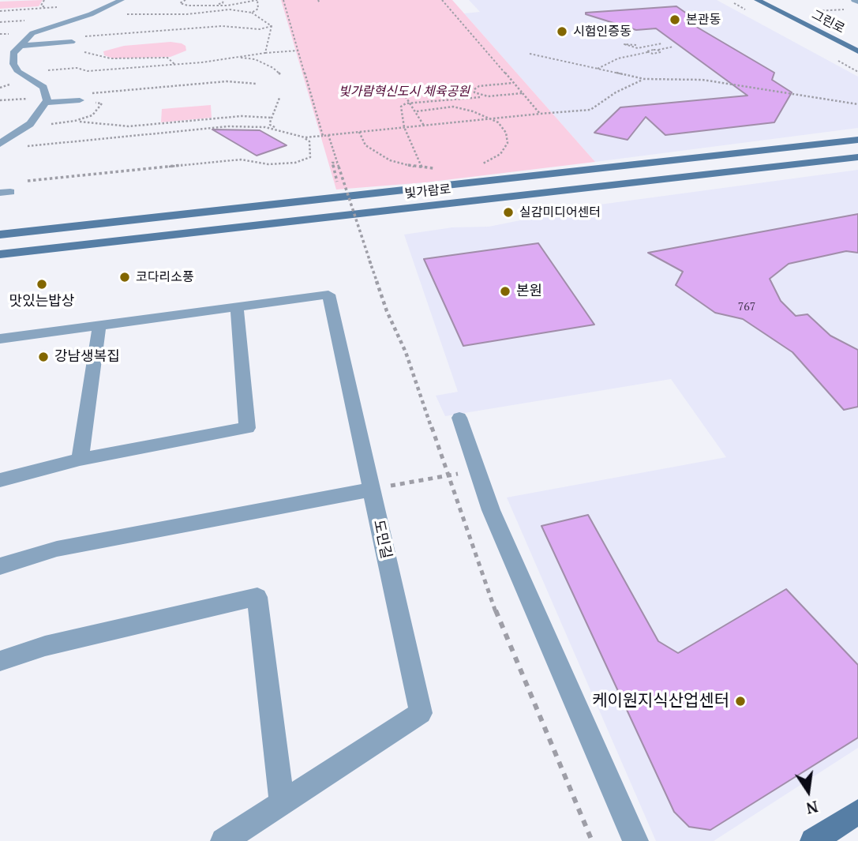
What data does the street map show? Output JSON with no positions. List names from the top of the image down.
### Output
{
  "streets": {
    "main road": ["그린로", "빛가람로"],
    "street": ["도민길"]
  },
  "parks": ["빛가람혁신도시 체육공원"],
  "places": [
    "본관동",
    "시험인증동",
    "실감미디어센터",
    "코다리소풍",
    "맛있는밥상",
    "본원",
    "강남생복집",
    "케이원지식산업센터"
  ],
  "house_numbers": ["767"],
  "north": "bottom"
}
